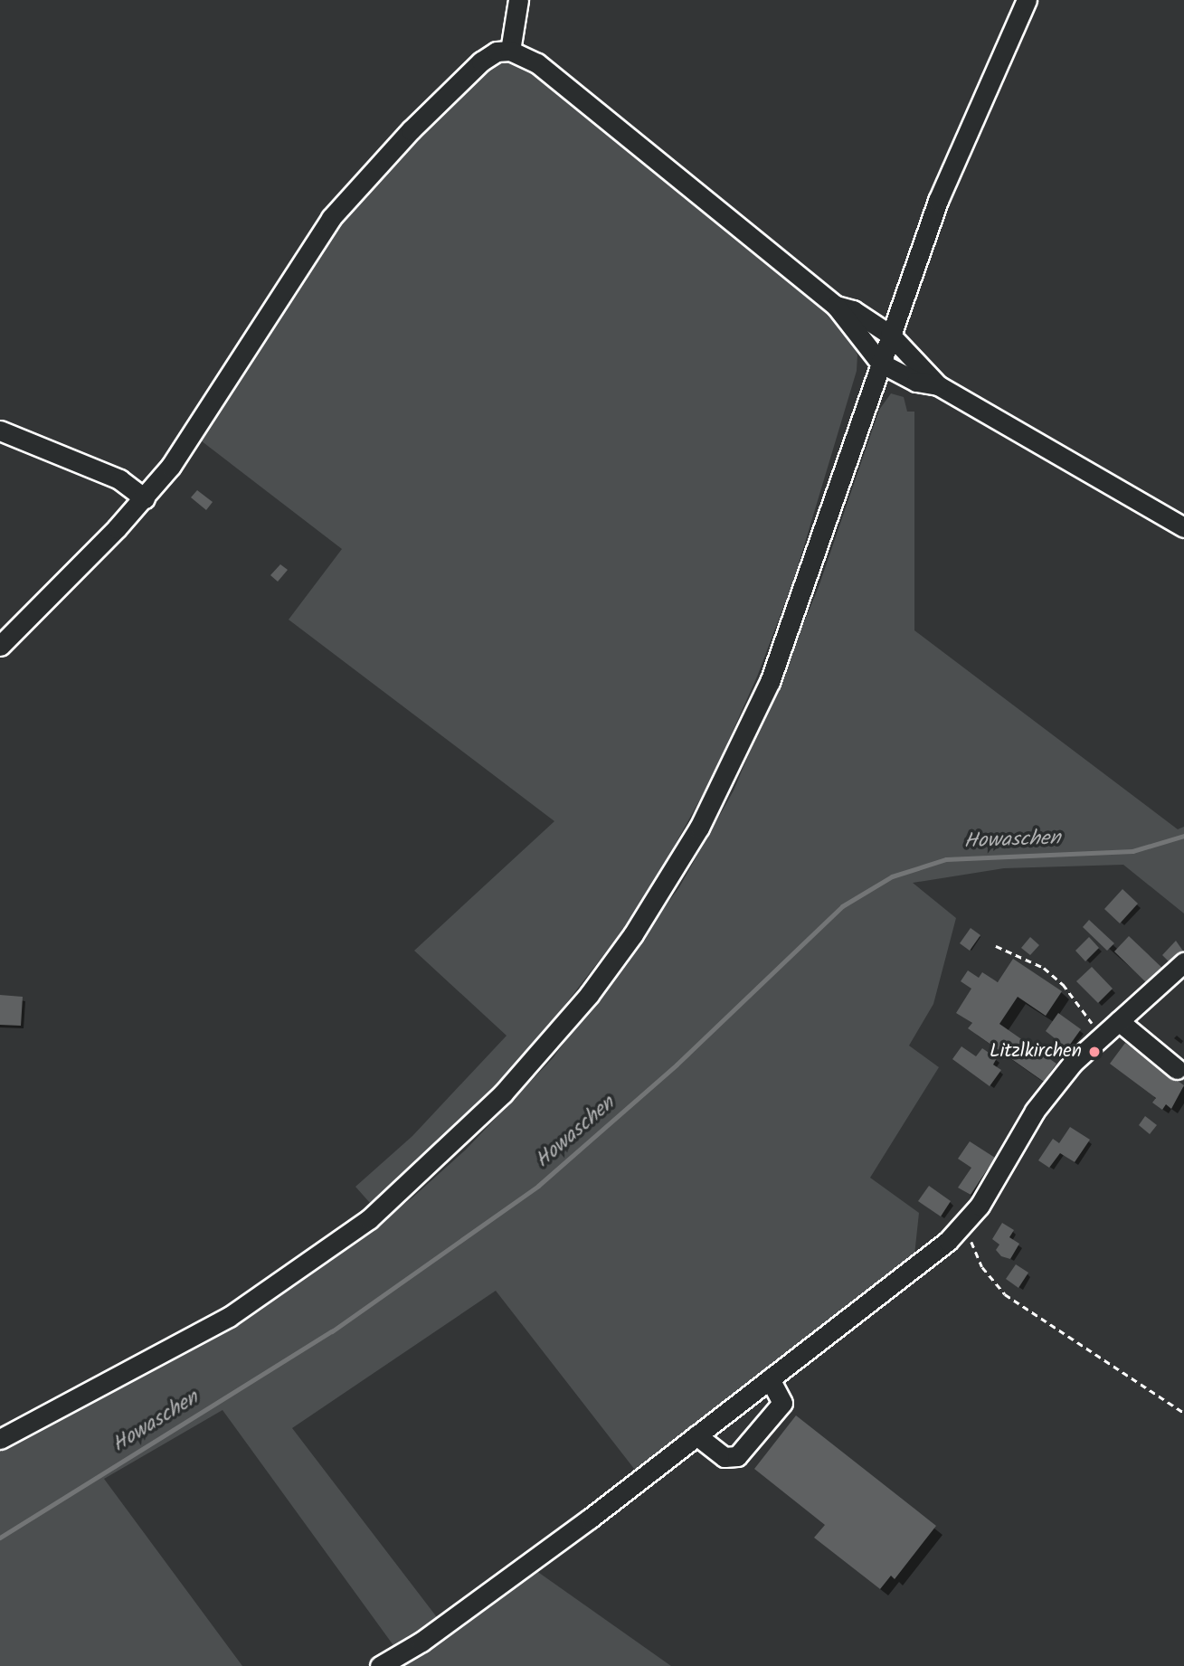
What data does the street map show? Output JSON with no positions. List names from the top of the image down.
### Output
{
  "water": ["Howaschen"],
  "places": ["Litzlkirchen"]
}
